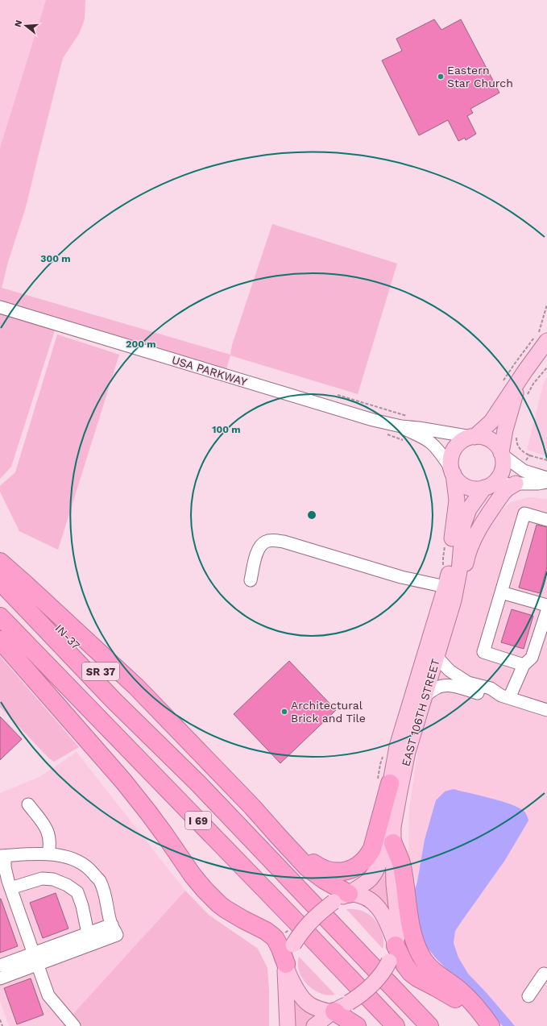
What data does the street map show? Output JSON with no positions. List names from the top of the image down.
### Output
{
  "streets": {
    "highway": ["IN-37", "SR 37", "I 69"],
    "main road": ["EAST 106TH STREET"],
    "street": ["USA PARKWAY"]
  },
  "crossings": [
    ["USA PARKWAY", "EAST 106TH STREET"],
    ["IN-37", "I 69"]
  ],
  "places": ["Eastern Star Church", "Architectural Brick and Tile"],
  "north": "left",
  "rings": ["300 m", "200 m", "100 m"]
}
